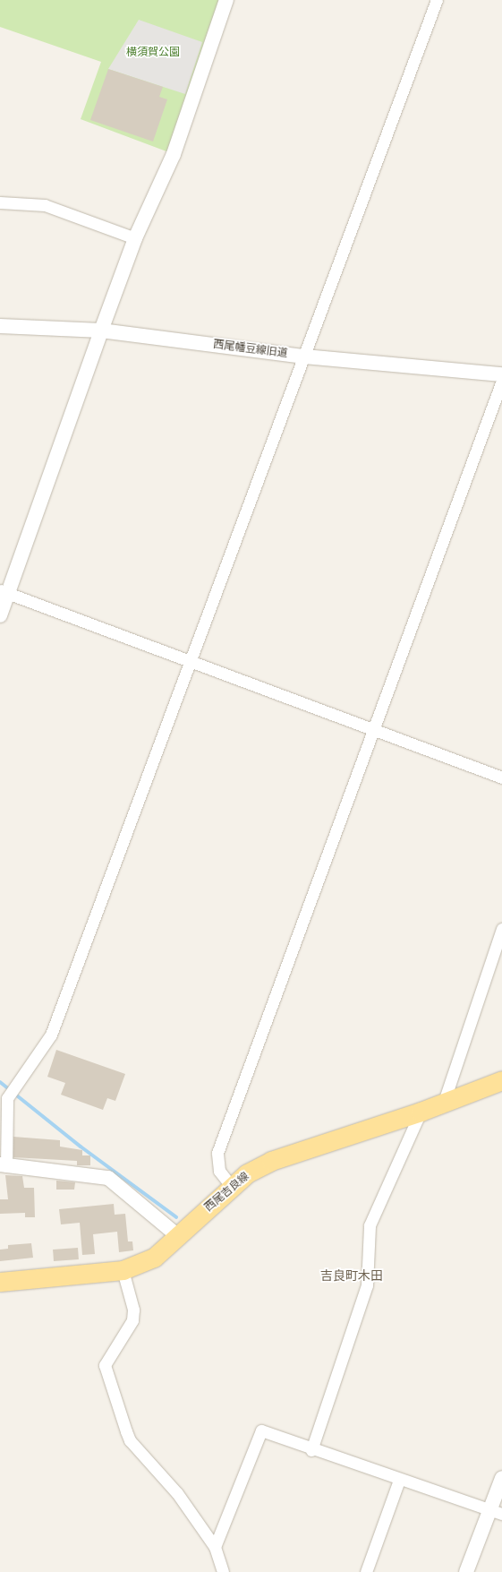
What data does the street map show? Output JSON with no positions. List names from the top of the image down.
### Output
{
  "streets": {
    "main road": ["西尾吉良線"],
    "street": ["西尾幡豆線旧道"]
  },
  "districts": ["吉良町木田"],
  "parks": ["横須賀公園"]
}
